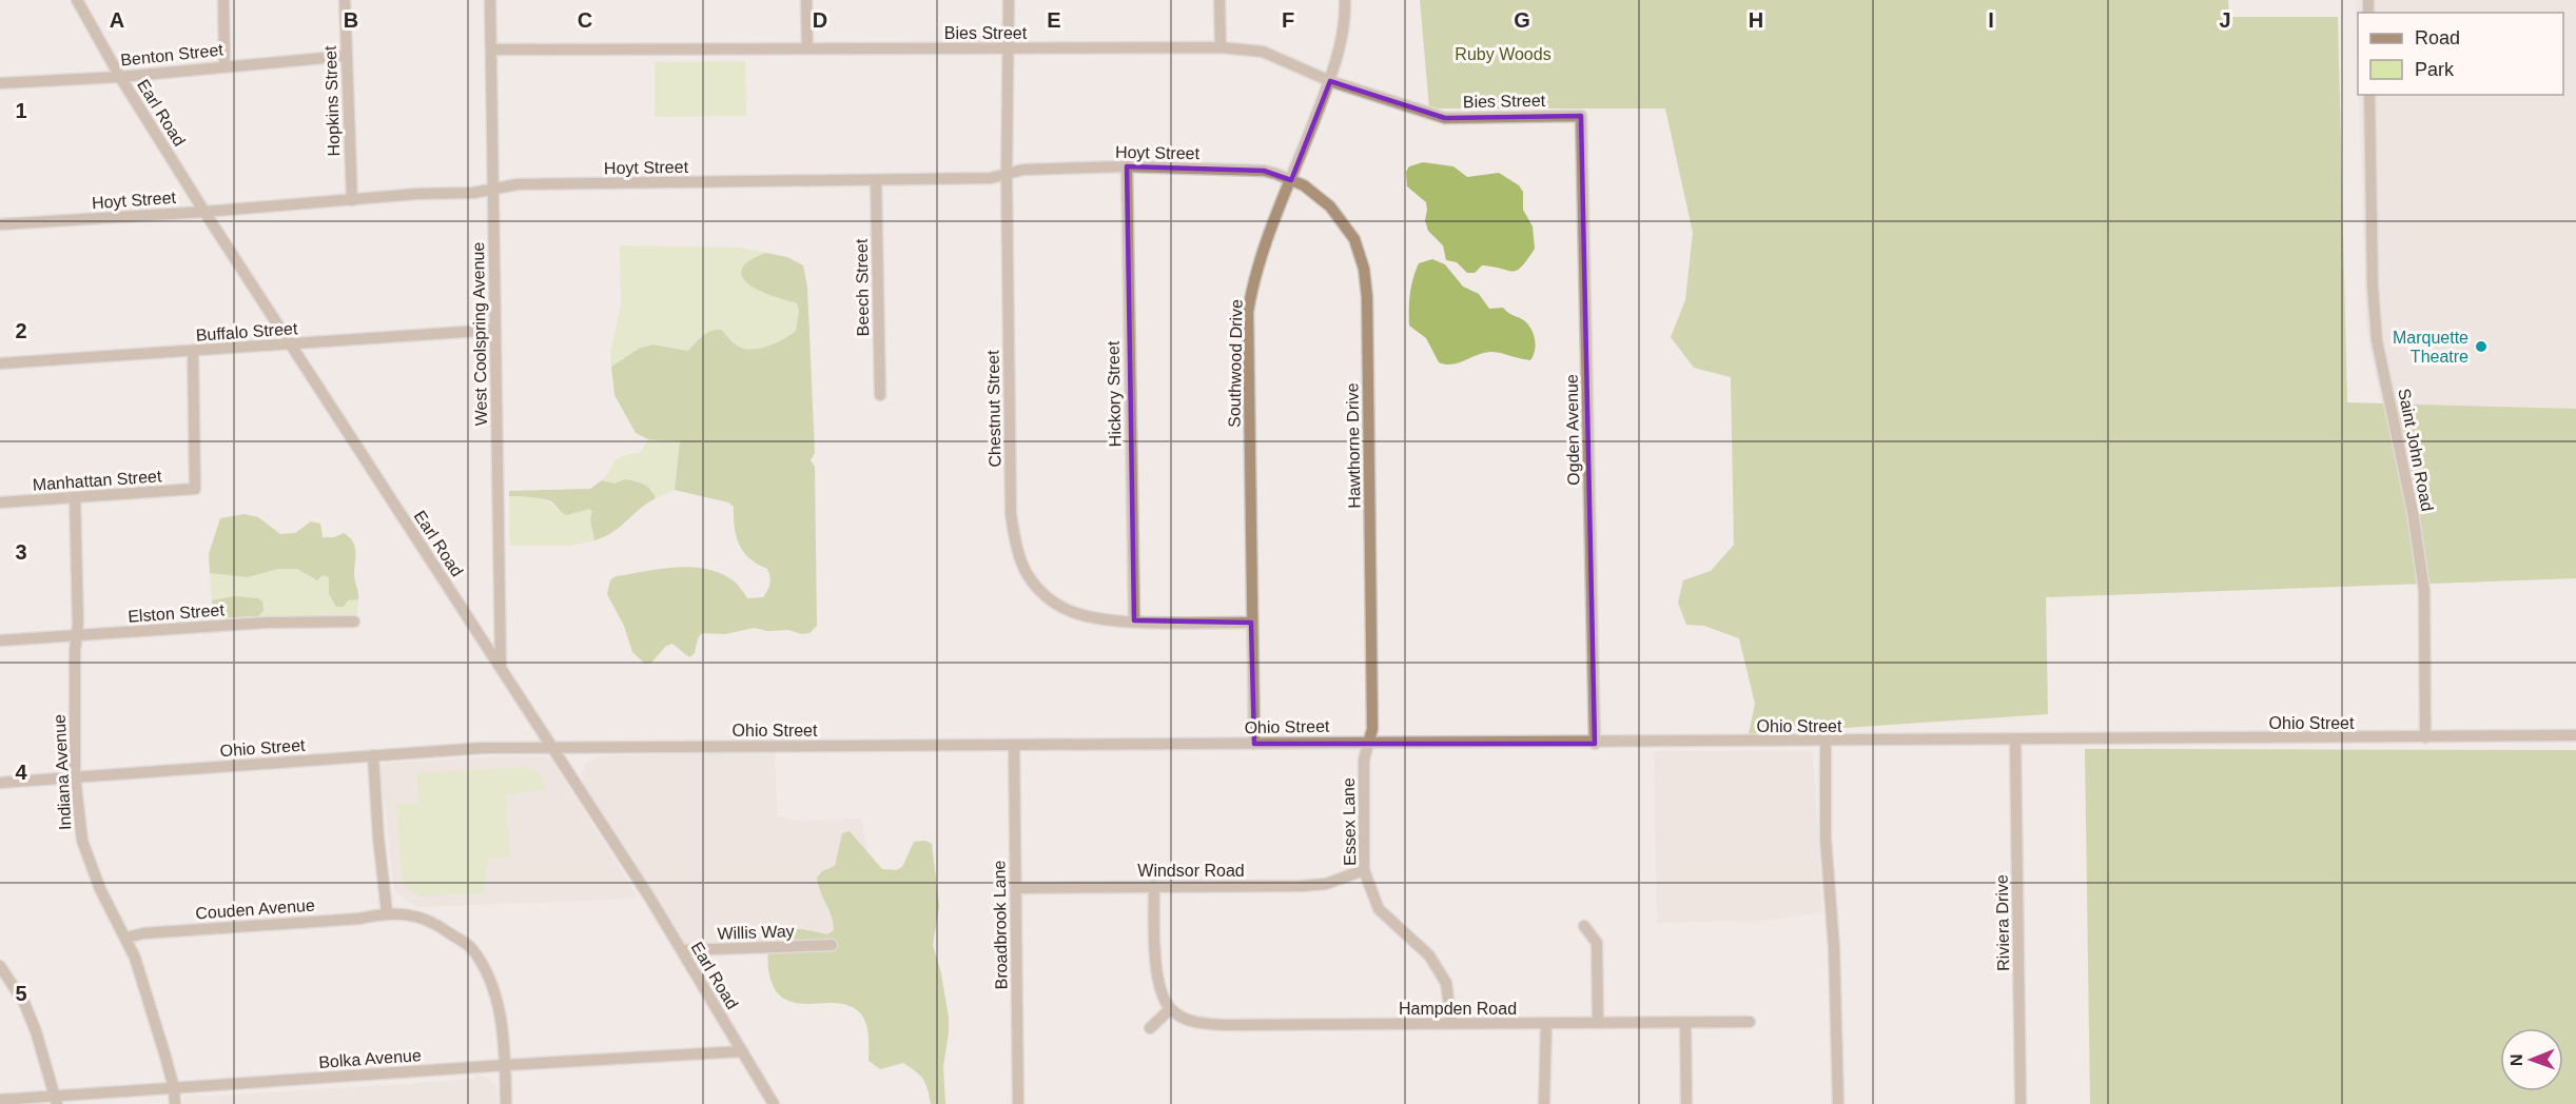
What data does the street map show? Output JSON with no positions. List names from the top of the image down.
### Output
{
  "streets": {
    "street": [
      "Bies Street",
      "Benton Street",
      "Hopkins Street",
      "Earl Road",
      "Hoyt Street",
      "Beech Street",
      "Buffalo Street",
      "West Coolspring Avenue",
      "Southwood Drive",
      "Hickory Street",
      "Chestnut Street",
      "Ogden Avenue",
      "Hawthorne Drive",
      "Saint John Road",
      "Manhattan Street",
      "Elston Street",
      "Ohio Street",
      "Indiana Avenue",
      "Essex Lane",
      "Windsor Road",
      "Couden Avenue",
      "Riviera Drive",
      "Broadbrook Lane",
      "Willis Way",
      "Hampden Road",
      "Bolka Avenue"
    ]
  },
  "crossings": [
    ["Bies Street", "West Coolspring Avenue"],
    ["Bies Street", "Southwood Drive"],
    ["Bies Street", "Chestnut Street"],
    ["Bies Street", "Ogden Avenue"],
    ["Benton Street", "Hopkins Street"],
    ["Benton Street", "Earl Road"],
    ["Hopkins Street", "Hoyt Street"],
    ["Earl Road", "Hoyt Street"],
    ["Earl Road", "Buffalo Street"],
    ["Earl Road", "West Coolspring Avenue"],
    ["Earl Road", "Ohio Street"],
    ["Earl Road", "Willis Way"],
    ["Earl Road", "Bolka Avenue"],
    ["Hoyt Street", "Beech Street"],
    ["Hoyt Street", "West Coolspring Avenue"],
    ["Hoyt Street", "Southwood Drive"],
    ["Hoyt Street", "Hickory Street"],
    ["Hoyt Street", "Chestnut Street"],
    ["Hoyt Street", "Hawthorne Drive"],
    ["Buffalo Street", "West Coolspring Avenue"],
    ["Buffalo Street", "Manhattan Street"],
    ["Southwood Drive", "Chestnut Street"],
    ["Southwood Drive", "Hawthorne Drive"],
    ["Southwood Drive", "Ohio Street"],
    ["Hickory Street", "Chestnut Street"],
    ["Ogden Avenue", "Ohio Street"],
    ["Hawthorne Drive", "Ohio Street"],
    ["Hawthorne Drive", "Essex Lane"],
    ["Saint John Road", "Ohio Street"],
    ["Manhattan Street", "Indiana Avenue"],
    ["Elston Street", "Indiana Avenue"],
    ["Ohio Street", "Indiana Avenue"],
    ["Ohio Street", "Essex Lane"],
    ["Ohio Street", "Riviera Drive"],
    ["Ohio Street", "Broadbrook Lane"],
    ["Indiana Avenue", "Couden Avenue"],
    ["Indiana Avenue", "Bolka Avenue"],
    ["Essex Lane", "Windsor Road"],
    ["Essex Lane", "Hampden Road"],
    ["Windsor Road", "Broadbrook Lane"]
  ],
  "parks": ["Ruby Woods"],
  "places": ["Marquette Theatre"],
  "legend": ["Road", "Park"],
  "north": "left",
  "grid": {
    "columns": [
      "A",
      "B",
      "C",
      "D",
      "E",
      "F",
      "G",
      "H",
      "I",
      "J"
    ],
    "rows": [
      "1",
      "2",
      "3",
      "4",
      "5"
    ]
  }
}
